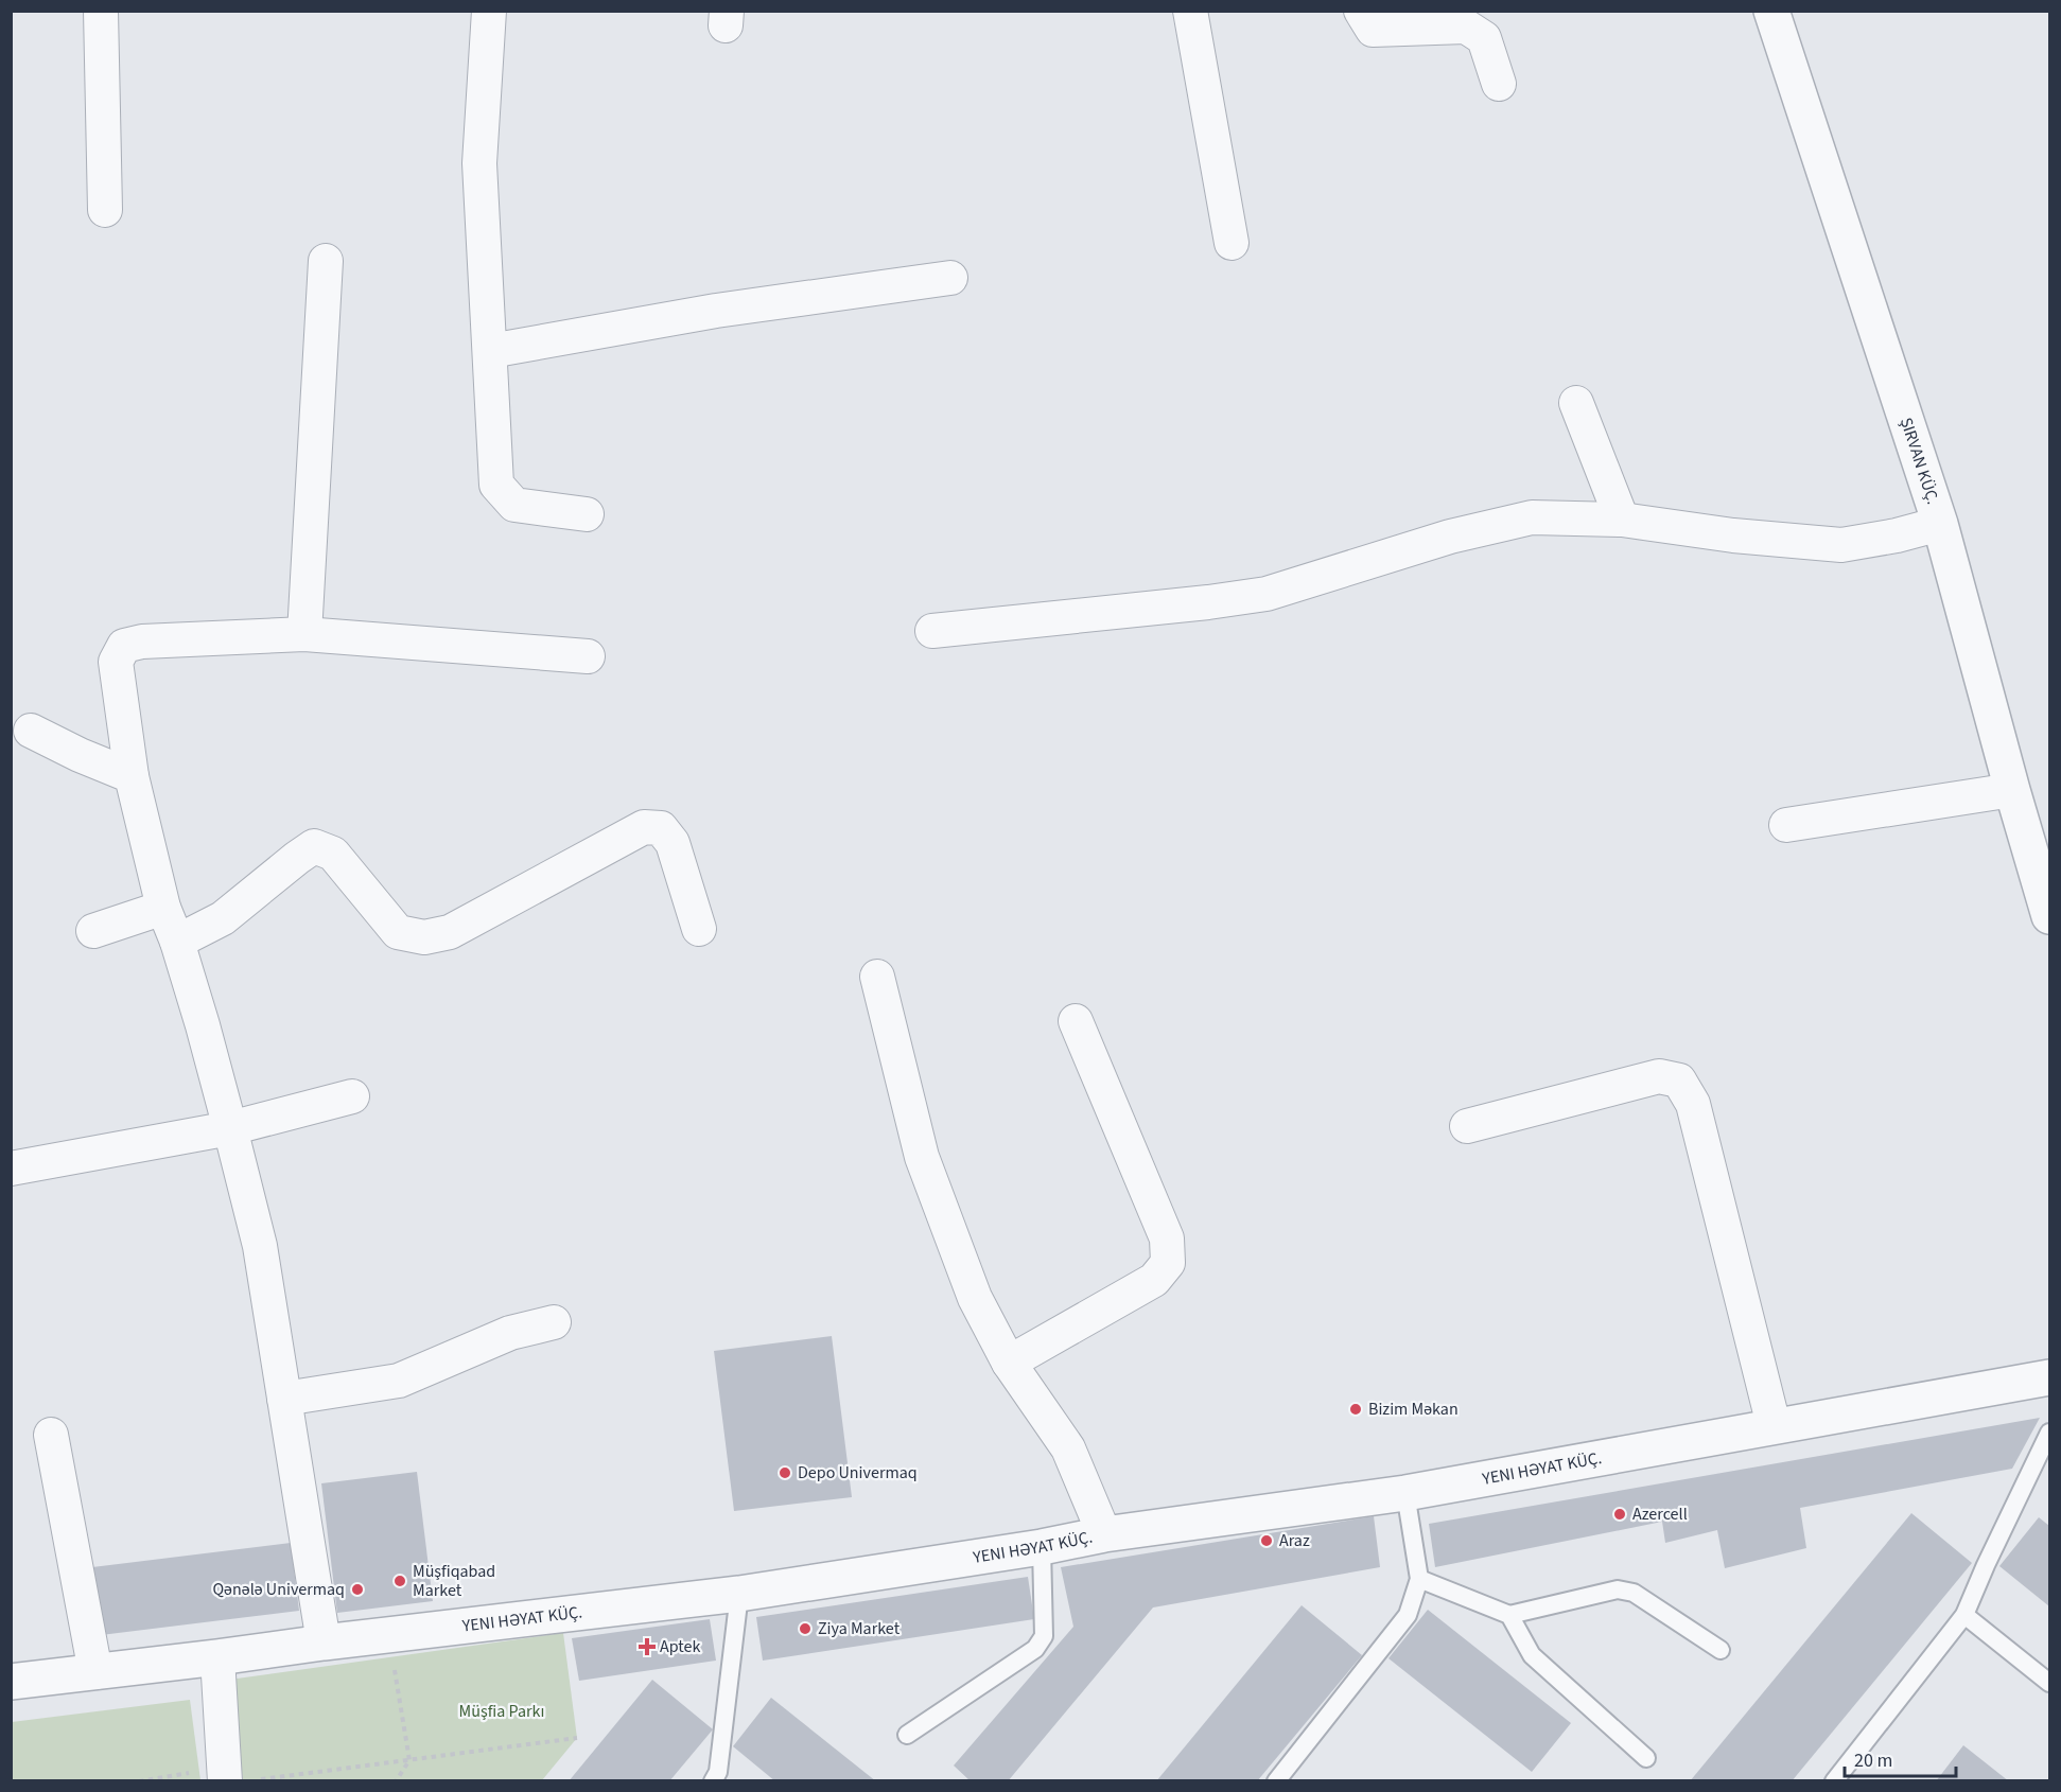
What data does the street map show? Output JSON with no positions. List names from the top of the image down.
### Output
{
  "streets": {
    "street": ["ŞIRVAN KÜÇ.", "YENI HƏYAT KÜÇ."]
  },
  "parks": ["Müşfia Parkı"],
  "places": {
    "other": [
      "Bizim Məkan",
      "Depo Univermaq",
      "Azercell",
      "Araz",
      "Müşfiqabad Market",
      "Qənələ Univermaq",
      "Ziya Market"
    ],
    "health": ["Aptek"]
  },
  "scale_bar": "20 m"
}
